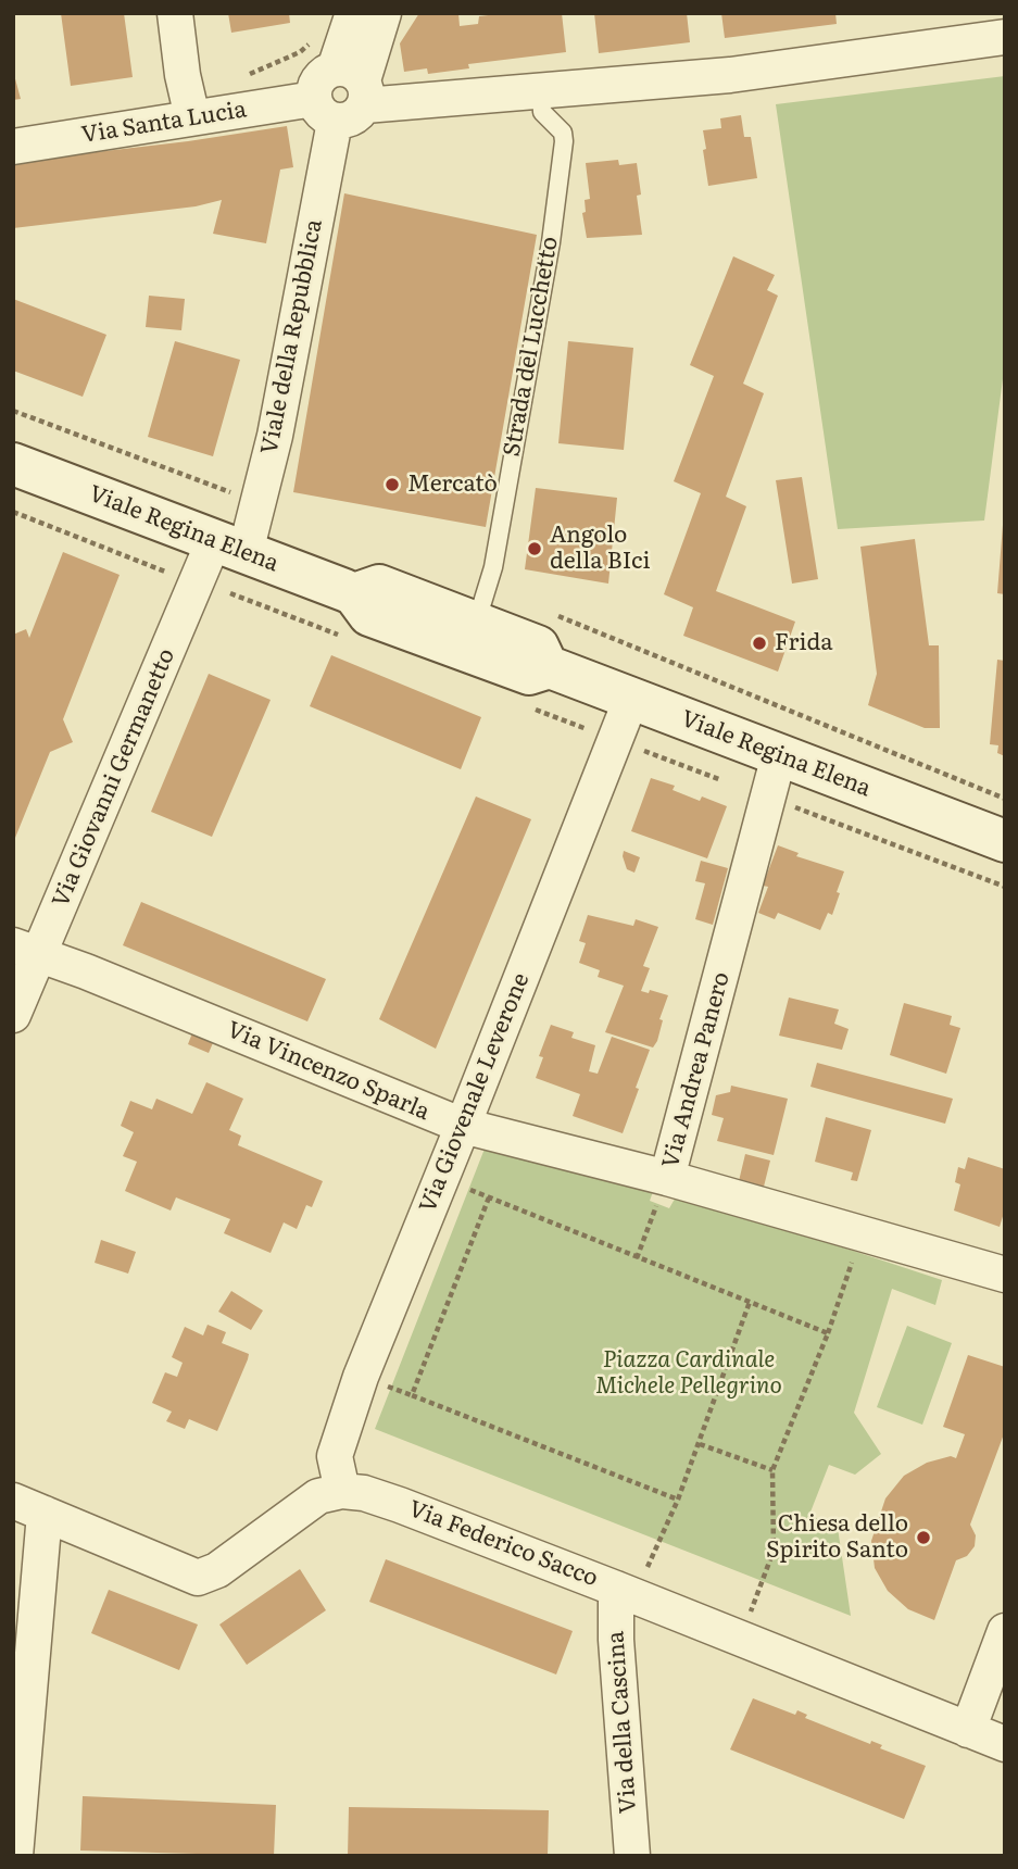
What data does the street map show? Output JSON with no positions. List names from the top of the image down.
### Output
{
  "streets": {
    "main road": ["Viale Regina Elena"],
    "street": [
      "Via Santa Lucia",
      "Viale della Repubblica",
      "Via Giovanni Germanetto",
      "Via Andrea Panero",
      "Via Vincenzo Sparla",
      "Via Giovenale Leverone",
      "Via Federico Sacco",
      "Via della Cascina"
    ],
    "lane": ["Strada del Lucchetto"]
  },
  "crossings": [
    ["Via Santa Lucia", "Viale della Repubblica"],
    ["Viale della Repubblica", "Viale Regina Elena"],
    ["Viale della Repubblica", "Via Giovanni Germanetto"],
    ["Strada del Lucchetto", "Viale Regina Elena"],
    ["Viale Regina Elena", "Via Giovanni Germanetto"],
    ["Viale Regina Elena", "Via Andrea Panero"],
    ["Viale Regina Elena", "Via Giovenale Leverone"],
    ["Via Giovanni Germanetto", "Via Vincenzo Sparla"],
    ["Via Andrea Panero", "Via Vincenzo Sparla"],
    ["Via Vincenzo Sparla", "Via Giovenale Leverone"],
    ["Via Giovenale Leverone", "Via Federico Sacco"],
    ["Via Federico Sacco", "Via della Cascina"]
  ],
  "parks": ["Piazza Cardinale Michele Pellegrino"],
  "places": [
    "Mercatò",
    "Angolo della BIci",
    "Frida",
    "Chiesa dello Spirito Santo"
  ]
}
